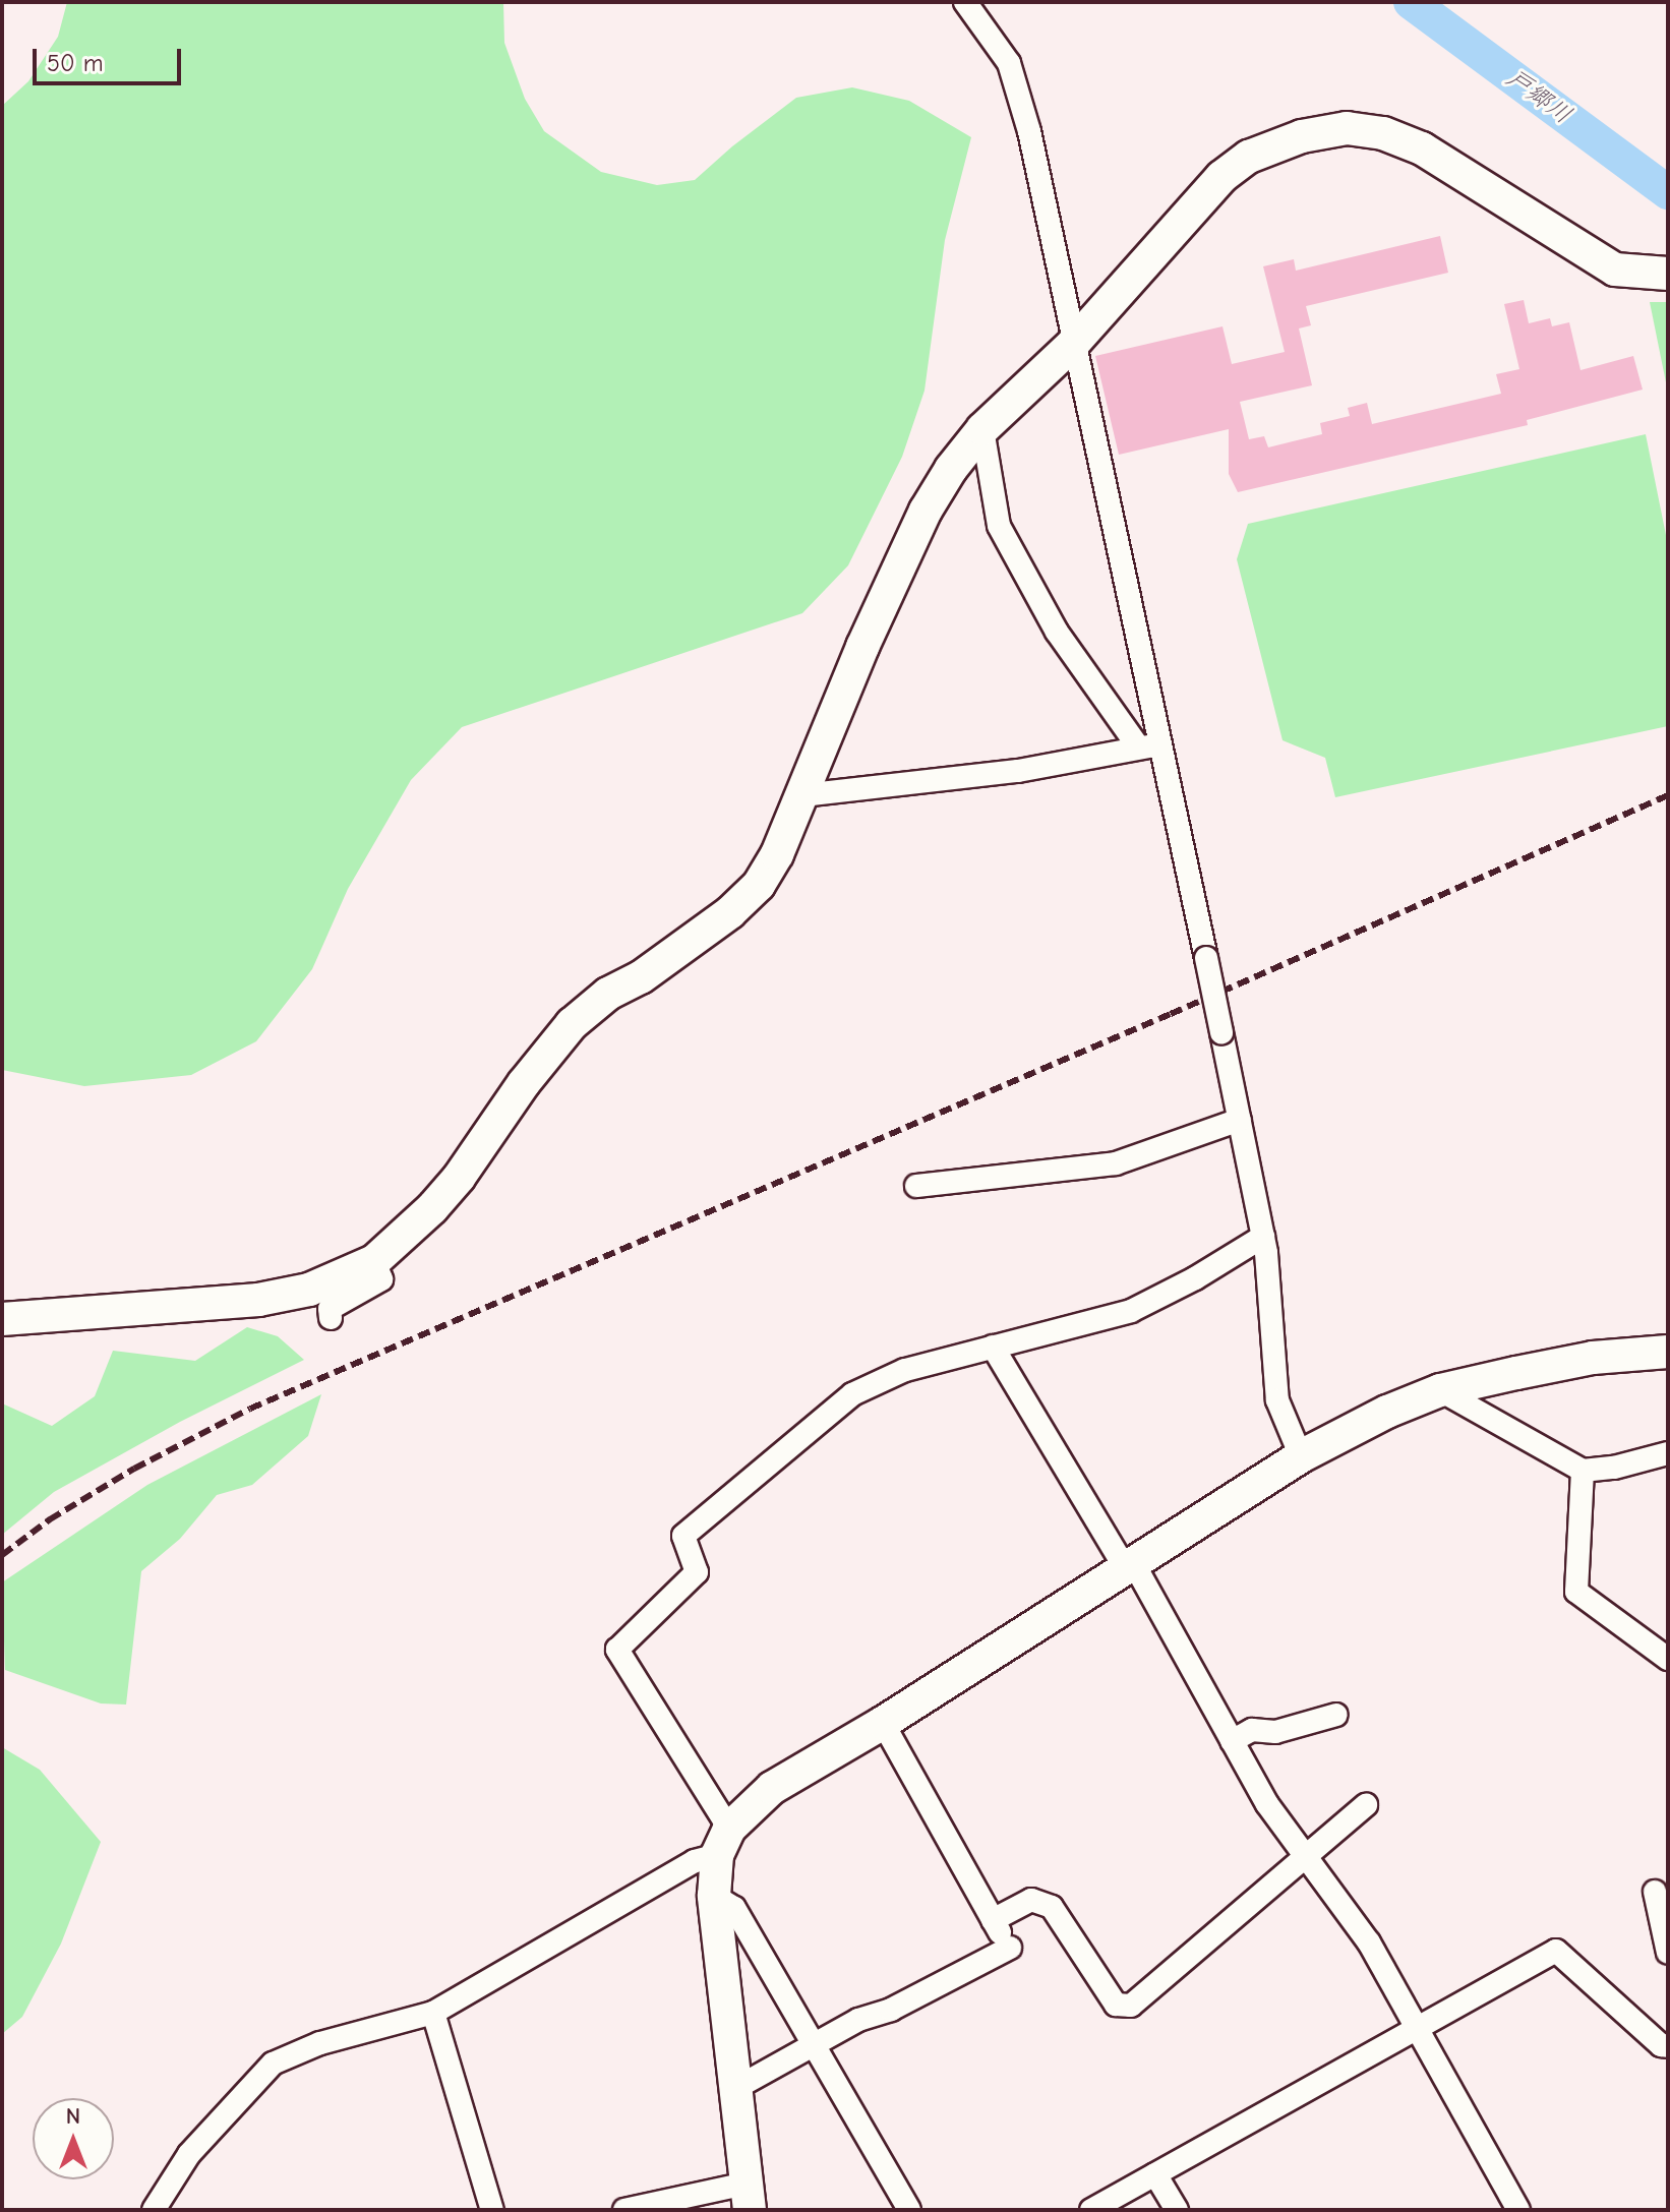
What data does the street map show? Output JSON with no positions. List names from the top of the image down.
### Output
{
  "water": ["戸郷川"],
  "scale_bar": "50 m",
  "north": "top"
}
